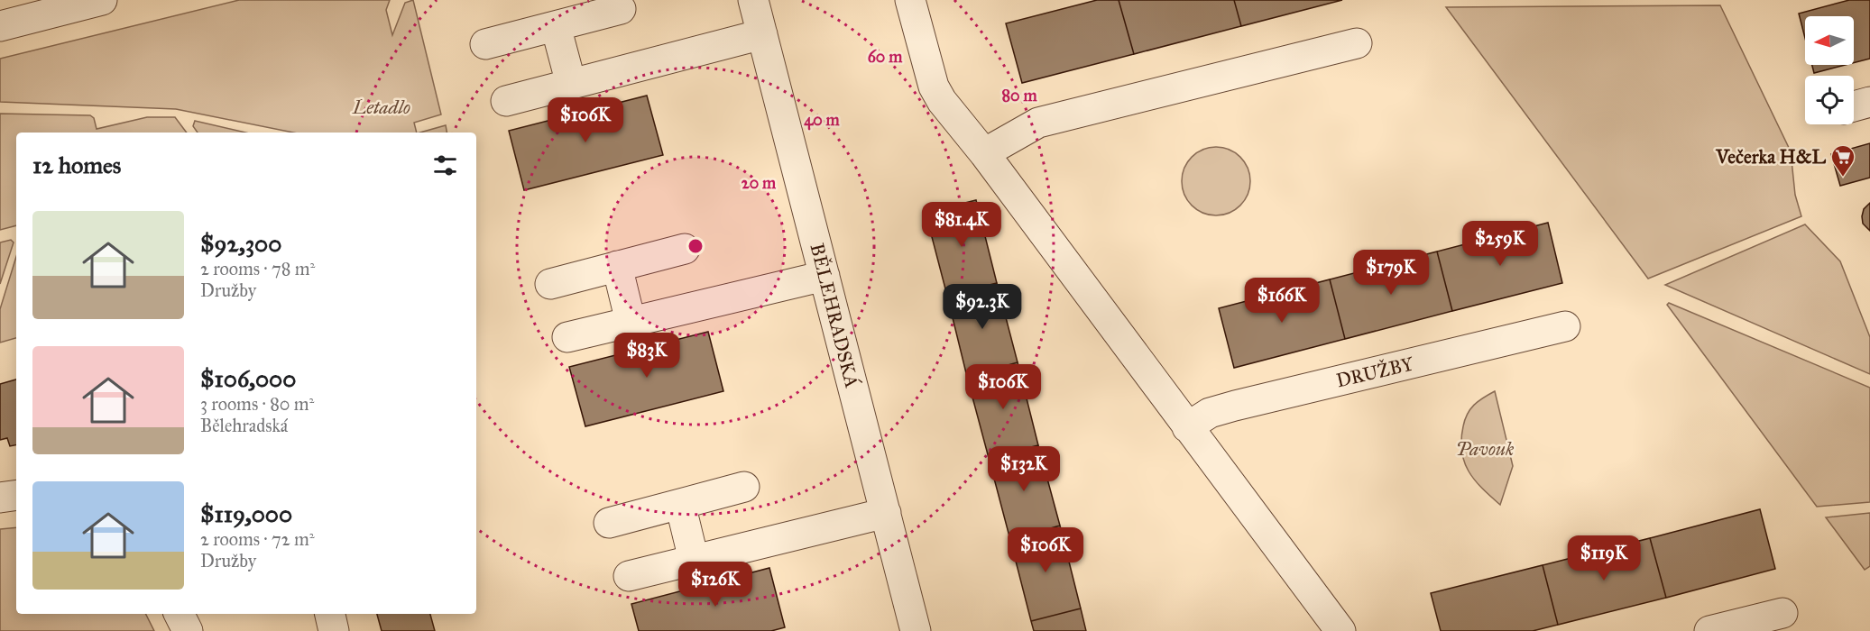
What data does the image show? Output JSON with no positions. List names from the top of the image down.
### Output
{
  "streets": {
    "street": ["BĚLEHRADSKÁ", "DRUŽBY"]
  },
  "parks": ["Letadlo", "Pavouk"],
  "places": {
    "supermarket": ["Večerka H&L"]
  },
  "north": "left",
  "page": {
    "price": [
      "$106K",
      "$81.4K",
      "$259K",
      "$179K",
      "$166K",
      "$92.3K",
      "$83K",
      "$106K",
      "$132K",
      "$106K",
      "$119K",
      "$126K"
    ],
    "heading": "12 homes",
    "list": [
      {
        "name": "$92,300",
        "note": "2 rooms · 78 m² · Družby"
      },
      {
        "name": "$106,000",
        "note": "3 rooms · 80 m² · Bělehradská"
      },
      {
        "name": "$119,000",
        "note": "2 rooms · 72 m² · Družby"
      }
    ]
  },
  "rings": [
    "60 m",
    "80 m",
    "40 m",
    "20 m"
  ]
}
